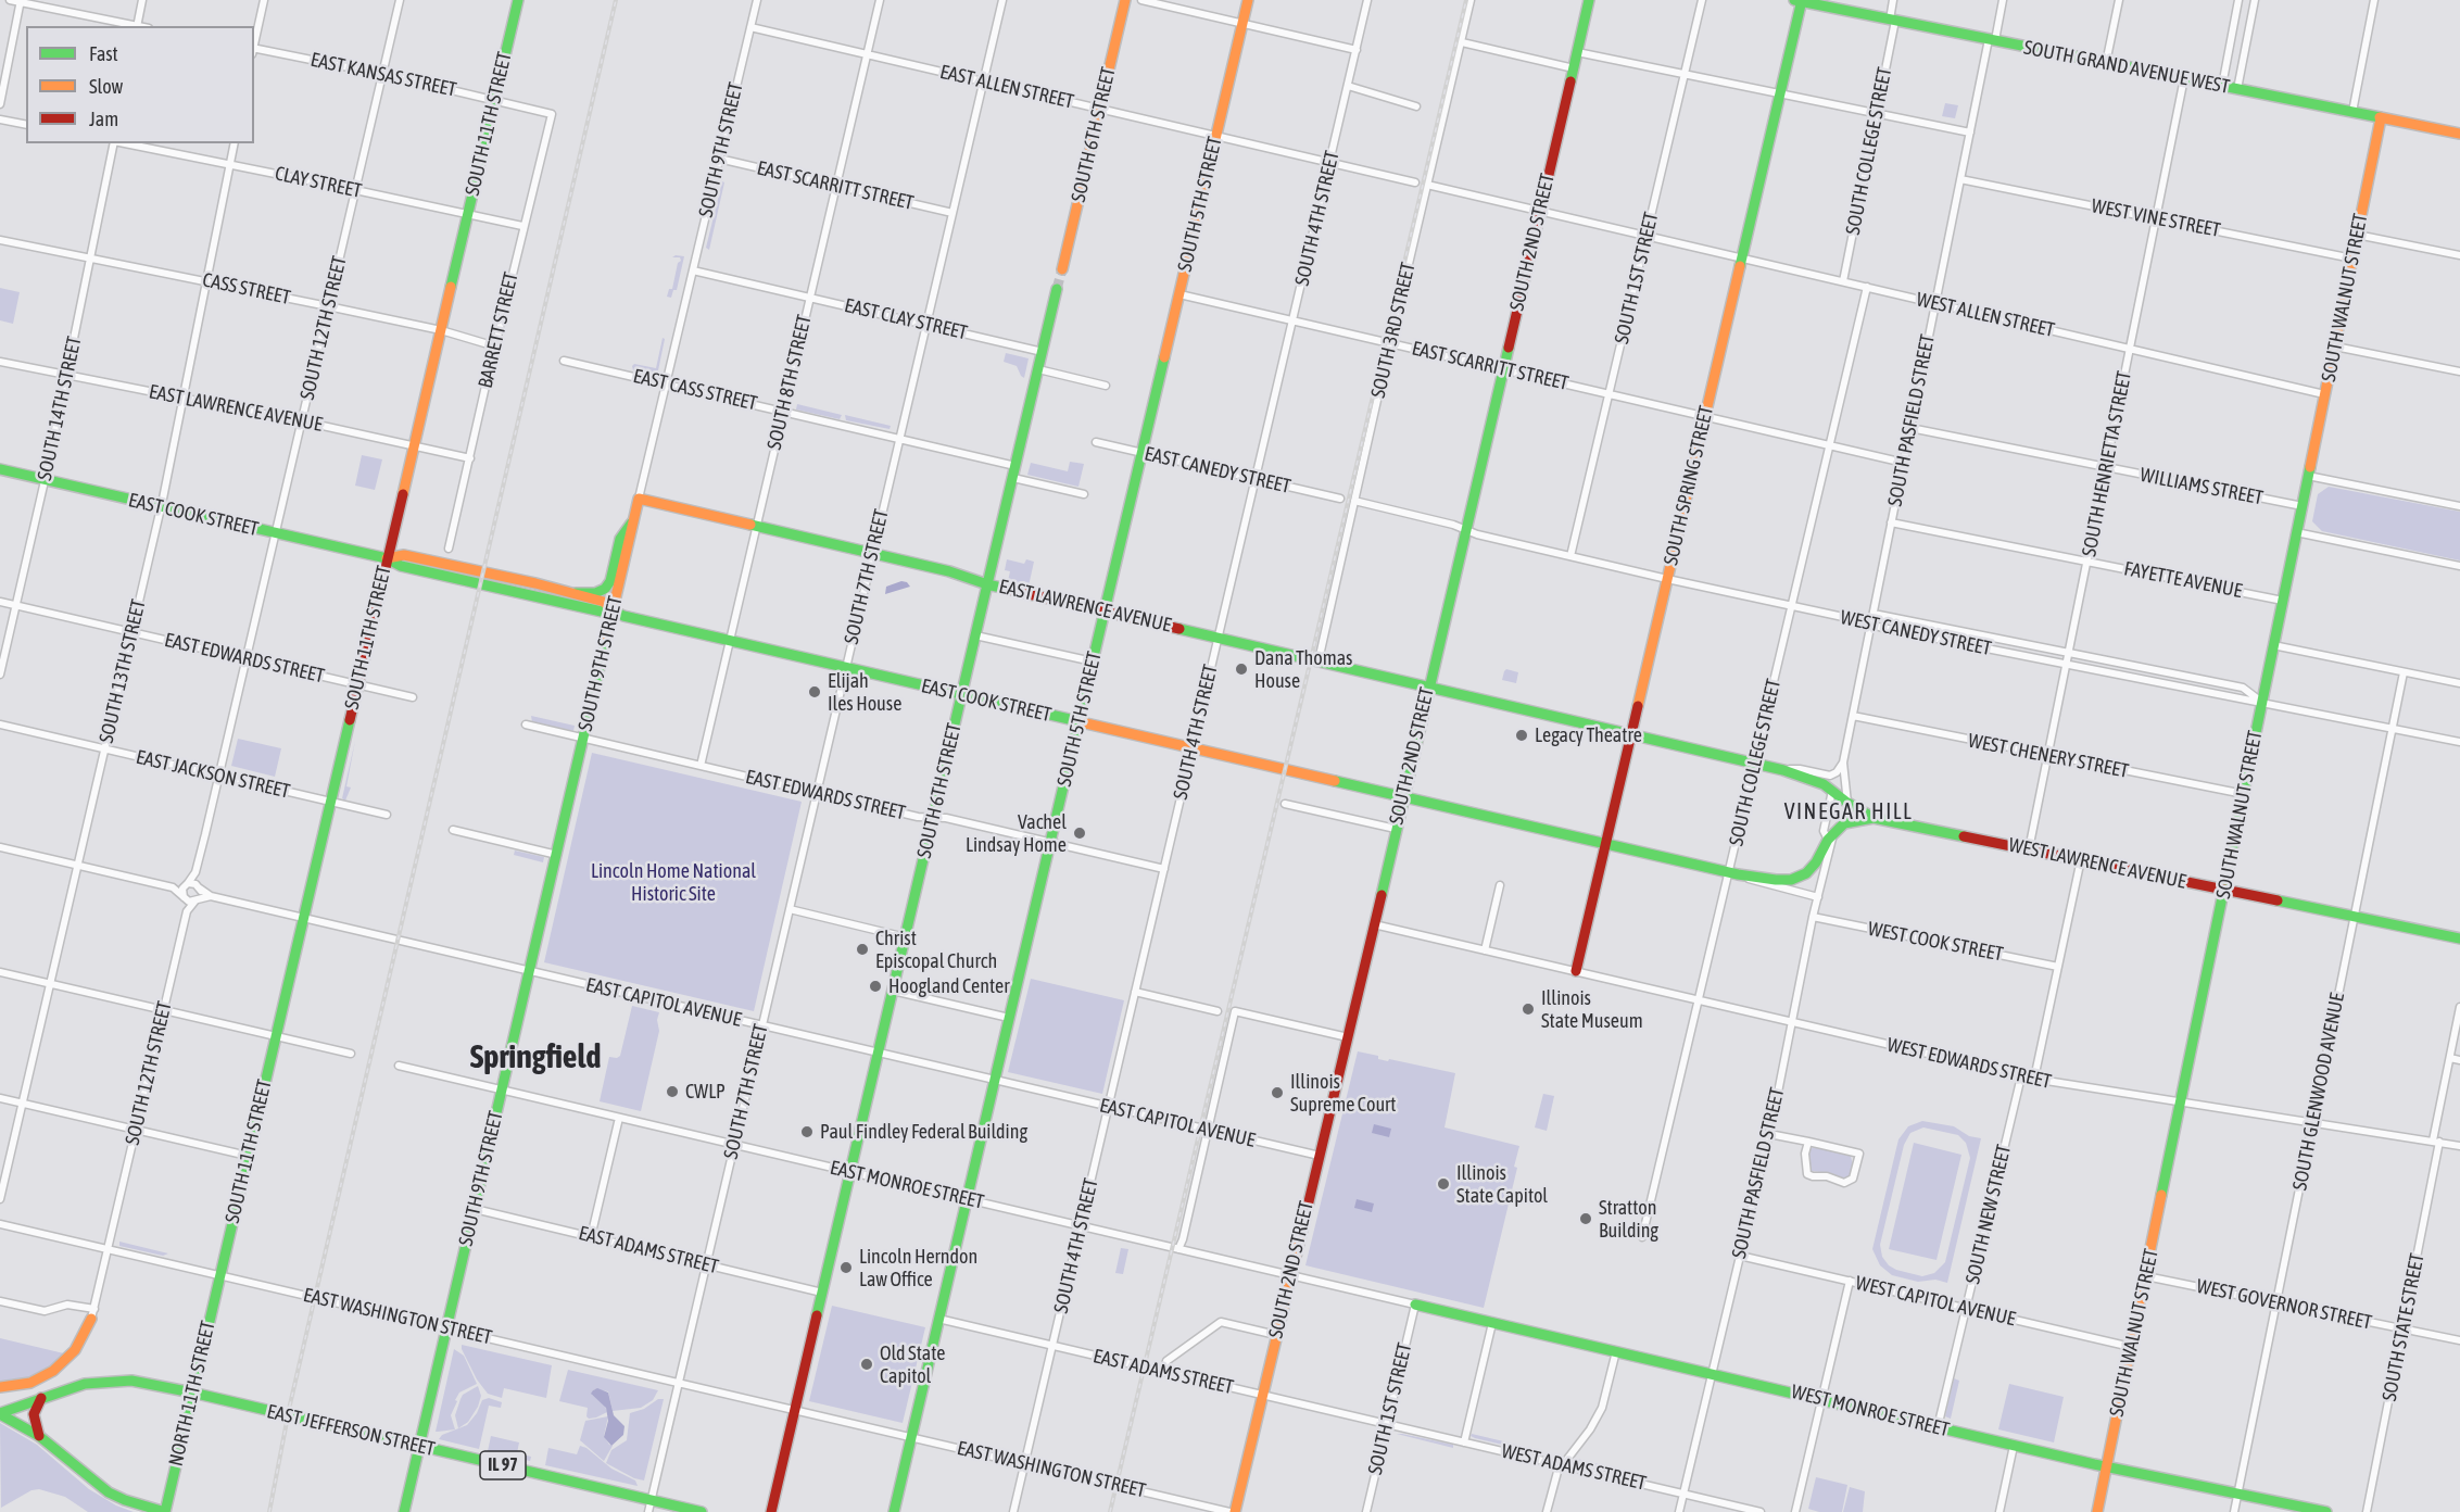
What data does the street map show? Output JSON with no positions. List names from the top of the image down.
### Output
{
  "streets": {
    "main road": [
      "SOUTH GRAND AVENUE WEST",
      "SOUTH 11TH STREET",
      "SOUTH 6TH STREET",
      "SOUTH 9TH STREET",
      "SOUTH 5TH STREET",
      "SOUTH 2ND STREET",
      "SOUTH WALNUT STREET",
      "EAST LAWRENCE AVENUE",
      "SOUTH SPRING STREET",
      "EAST COOK STREET",
      "WEST LAWRENCE AVENUE",
      "NORTH 11TH STREET",
      "WEST MONROE STREET",
      "EAST JEFFERSON STREET",
      "IL 97"
    ],
    "street": [
      "EAST KANSAS STREET",
      "EAST ALLEN STREET",
      "SOUTH COLLEGE STREET",
      "CLAY STREET",
      "EAST SCARRITT STREET",
      "SOUTH 4TH STREET",
      "WEST VINE STREET",
      "SOUTH 1ST STREET",
      "CASS STREET",
      "WEST ALLEN STREET",
      "EAST CLAY STREET",
      "SOUTH 12TH STREET",
      "BARRETT STREET",
      "SOUTH 3RD STREET",
      "SOUTH 8TH STREET",
      "EAST CASS STREET",
      "SOUTH 14TH STREET",
      "SOUTH PASFIELD STREET",
      "SOUTH HENRIETTA STREET",
      "EAST CANEDY STREET",
      "WILLIAMS STREET",
      "SOUTH 7TH STREET",
      "FAYETTE AVENUE",
      "WEST CANEDY STREET",
      "EAST EDWARDS STREET",
      "SOUTH 13TH STREET",
      "WEST CHENERY STREET",
      "EAST JACKSON STREET",
      "WEST COOK STREET",
      "EAST CAPITOL AVENUE",
      "WEST EDWARDS STREET",
      "SOUTH GLENWOOD AVENUE",
      "EAST MONROE STREET",
      "SOUTH NEW STREET",
      "EAST ADAMS STREET",
      "WEST CAPITOL AVENUE",
      "WEST GOVERNOR STREET",
      "EAST WASHINGTON STREET",
      "SOUTH STATE STREET",
      "WEST ADAMS STREET"
    ]
  },
  "crossings": [
    ["SOUTH GRAND AVENUE WEST", "SOUTH COLLEGE STREET"],
    ["SOUTH GRAND AVENUE WEST", "SOUTH WALNUT STREET"],
    ["SOUTH GRAND AVENUE WEST", "SOUTH PASFIELD STREET"],
    ["SOUTH GRAND AVENUE WEST", "SOUTH HENRIETTA STREET"],
    ["SOUTH GRAND AVENUE WEST", "SOUTH SPRING STREET"],
    ["EAST KANSAS STREET", "SOUTH 11TH STREET"],
    ["EAST KANSAS STREET", "SOUTH 12TH STREET"],
    ["EAST KANSAS STREET", "BARRETT STREET"],
    ["EAST ALLEN STREET", "SOUTH 6TH STREET"],
    ["EAST ALLEN STREET", "SOUTH 9TH STREET"],
    ["EAST ALLEN STREET", "SOUTH 5TH STREET"],
    ["EAST ALLEN STREET", "SOUTH 4TH STREET"],
    ["EAST ALLEN STREET", "SOUTH 8TH STREET"],
    ["EAST ALLEN STREET", "SOUTH 7TH STREET"],
    ["SOUTH 11TH STREET", "CLAY STREET"],
    ["SOUTH 11TH STREET", "CASS STREET"],
    ["SOUTH 11TH STREET", "EAST LAWRENCE AVENUE"],
    ["SOUTH 11TH STREET", "EAST COOK STREET"],
    ["SOUTH 11TH STREET", "EAST EDWARDS STREET"],
    ["SOUTH 11TH STREET", "EAST JACKSON STREET"],
    ["SOUTH 11TH STREET", "EAST CAPITOL AVENUE"],
    ["SOUTH 11TH STREET", "EAST WASHINGTON STREET"],
    ["SOUTH 11TH STREET", "NORTH 11TH STREET"],
    ["SOUTH 6TH STREET", "EAST CLAY STREET"],
    ["SOUTH 6TH STREET", "EAST CASS STREET"],
    ["SOUTH 6TH STREET", "EAST LAWRENCE AVENUE"],
    ["SOUTH 6TH STREET", "EAST COOK STREET"],
    ["SOUTH 6TH STREET", "EAST EDWARDS STREET"],
    ["SOUTH 6TH STREET", "EAST CAPITOL AVENUE"],
    ["SOUTH 6TH STREET", "EAST MONROE STREET"],
    ["SOUTH 6TH STREET", "EAST ADAMS STREET"],
    ["SOUTH 6TH STREET", "EAST WASHINGTON STREET"],
    ["SOUTH 9TH STREET", "EAST SCARRITT STREET"],
    ["SOUTH 9TH STREET", "EAST CLAY STREET"],
    ["SOUTH 9TH STREET", "EAST CASS STREET"],
    ["SOUTH 9TH STREET", "EAST LAWRENCE AVENUE"],
    ["SOUTH 9TH STREET", "EAST COOK STREET"],
    ["SOUTH 9TH STREET", "EAST EDWARDS STREET"],
    ["SOUTH 9TH STREET", "EAST CAPITOL AVENUE"],
    ["SOUTH 9TH STREET", "EAST MONROE STREET"],
    ["SOUTH 9TH STREET", "EAST ADAMS STREET"],
    ["SOUTH 9TH STREET", "EAST WASHINGTON STREET"],
    ["SOUTH 9TH STREET", "EAST JEFFERSON STREET"],
    ["SOUTH COLLEGE STREET", "EAST SCARRITT STREET"],
    ["SOUTH COLLEGE STREET", "WEST ALLEN STREET"],
    ["SOUTH COLLEGE STREET", "WEST CANEDY STREET"],
    ["SOUTH COLLEGE STREET", "WEST LAWRENCE AVENUE"],
    ["SOUTH COLLEGE STREET", "WEST EDWARDS STREET"],
    ["CLAY STREET", "SOUTH 12TH STREET"],
    ["CLAY STREET", "BARRETT STREET"],
    ["CLAY STREET", "SOUTH 13TH STREET"],
    ["EAST SCARRITT STREET", "SOUTH 5TH STREET"],
    ["EAST SCARRITT STREET", "SOUTH 4TH STREET"],
    ["EAST SCARRITT STREET", "SOUTH 2ND STREET"],
    ["EAST SCARRITT STREET", "SOUTH 1ST STREET"],
    ["EAST SCARRITT STREET", "SOUTH 3RD STREET"],
    ["EAST SCARRITT STREET", "SOUTH 8TH STREET"],
    ["EAST SCARRITT STREET", "SOUTH PASFIELD STREET"],
    ["EAST SCARRITT STREET", "SOUTH SPRING STREET"],
    ["EAST SCARRITT STREET", "SOUTH 7TH STREET"],
    ["SOUTH 5TH STREET", "EAST LAWRENCE AVENUE"],
    ["SOUTH 5TH STREET", "EAST CANEDY STREET"],
    ["SOUTH 5TH STREET", "EAST COOK STREET"],
    ["SOUTH 5TH STREET", "EAST EDWARDS STREET"],
    ["SOUTH 5TH STREET", "EAST CAPITOL AVENUE"],
    ["SOUTH 5TH STREET", "EAST MONROE STREET"],
    ["SOUTH 5TH STREET", "EAST ADAMS STREET"],
    ["SOUTH 5TH STREET", "EAST WASHINGTON STREET"],
    ["SOUTH 4TH STREET", "EAST LAWRENCE AVENUE"],
    ["SOUTH 4TH STREET", "EAST CANEDY STREET"],
    ["SOUTH 4TH STREET", "EAST COOK STREET"],
    ["SOUTH 4TH STREET", "EAST EDWARDS STREET"],
    ["SOUTH 4TH STREET", "EAST CAPITOL AVENUE"],
    ["SOUTH 4TH STREET", "EAST MONROE STREET"],
    ["SOUTH 4TH STREET", "EAST ADAMS STREET"],
    ["SOUTH 4TH STREET", "EAST WASHINGTON STREET"],
    ["WEST VINE STREET", "SOUTH WALNUT STREET"],
    ["WEST VINE STREET", "SOUTH PASFIELD STREET"],
    ["WEST VINE STREET", "SOUTH HENRIETTA STREET"],
    ["SOUTH 2ND STREET", "EAST LAWRENCE AVENUE"],
    ["SOUTH 2ND STREET", "EAST COOK STREET"],
    ["SOUTH 2ND STREET", "EAST CAPITOL AVENUE"],
    ["SOUTH 2ND STREET", "EAST MONROE STREET"],
    ["SOUTH 2ND STREET", "EAST ADAMS STREET"],
    ["SOUTH 1ST STREET", "WEST ALLEN STREET"],
    ["SOUTH 1ST STREET", "WEST CANEDY STREET"],
    ["SOUTH 1ST STREET", "EAST MONROE STREET"],
    ["SOUTH 1ST STREET", "EAST ADAMS STREET"],
    ["SOUTH 1ST STREET", "WEST MONROE STREET"],
    ["SOUTH 1ST STREET", "WEST ADAMS STREET"],
    ["CASS STREET", "SOUTH 12TH STREET"],
    ["CASS STREET", "BARRETT STREET"],
    ["CASS STREET", "SOUTH 14TH STREET"],
    ["CASS STREET", "SOUTH 13TH STREET"],
    ["SOUTH WALNUT STREET", "WEST ALLEN STREET"],
    ["SOUTH WALNUT STREET", "WILLIAMS STREET"],
    ["SOUTH WALNUT STREET", "FAYETTE AVENUE"],
    ["SOUTH WALNUT STREET", "WEST CANEDY STREET"],
    ["SOUTH WALNUT STREET", "WEST CHENERY STREET"],
    ["SOUTH WALNUT STREET", "WEST LAWRENCE AVENUE"],
    ["SOUTH WALNUT STREET", "WEST EDWARDS STREET"],
    ["SOUTH WALNUT STREET", "WEST CAPITOL AVENUE"],
    ["SOUTH WALNUT STREET", "WEST GOVERNOR STREET"],
    ["SOUTH WALNUT STREET", "WEST MONROE STREET"],
    ["WEST ALLEN STREET", "SOUTH PASFIELD STREET"],
    ["WEST ALLEN STREET", "SOUTH HENRIETTA STREET"],
    ["WEST ALLEN STREET", "SOUTH SPRING STREET"],
    ["EAST CLAY STREET", "SOUTH 8TH STREET"],
    ["EAST CLAY STREET", "SOUTH 7TH STREET"],
    ["SOUTH 12TH STREET", "EAST LAWRENCE AVENUE"],
    ["SOUTH 12TH STREET", "EAST COOK STREET"],
    ["SOUTH 12TH STREET", "EAST EDWARDS STREET"],
    ["SOUTH 12TH STREET", "EAST JACKSON STREET"],
    ["SOUTH 12TH STREET", "EAST CAPITOL AVENUE"],
    ["SOUTH 12TH STREET", "EAST WASHINGTON STREET"],
    ["BARRETT STREET", "EAST LAWRENCE AVENUE"],
    ["SOUTH 3RD STREET", "EAST LAWRENCE AVENUE"],
    ["SOUTH 8TH STREET", "EAST CASS STREET"],
    ["SOUTH 8TH STREET", "EAST LAWRENCE AVENUE"],
    ["SOUTH 8TH STREET", "EAST COOK STREET"],
    ["SOUTH 8TH STREET", "EAST EDWARDS STREET"],
    ["EAST CASS STREET", "SOUTH 7TH STREET"],
    ["SOUTH 14TH STREET", "EAST LAWRENCE AVENUE"],
    ["SOUTH 14TH STREET", "EAST COOK STREET"],
    ["SOUTH 14TH STREET", "EAST EDWARDS STREET"],
    ["EAST LAWRENCE AVENUE", "SOUTH 7TH STREET"],
    ["EAST LAWRENCE AVENUE", "SOUTH 13TH STREET"],
    ["EAST LAWRENCE AVENUE", "WEST LAWRENCE AVENUE"],
    ["SOUTH PASFIELD STREET", "WILLIAMS STREET"],
    ["SOUTH PASFIELD STREET", "FAYETTE AVENUE"],
    ["SOUTH PASFIELD STREET", "WEST CANEDY STREET"],
    ["SOUTH PASFIELD STREET", "WEST CHENERY STREET"],
    ["SOUTH PASFIELD STREET", "WEST LAWRENCE AVENUE"],
    ["SOUTH PASFIELD STREET", "WEST COOK STREET"],
    ["SOUTH PASFIELD STREET", "WEST EDWARDS STREET"],
    ["SOUTH PASFIELD STREET", "WEST CAPITOL AVENUE"],
    ["SOUTH PASFIELD STREET", "WEST MONROE STREET"],
    ["SOUTH PASFIELD STREET", "WEST ADAMS STREET"],
    ["SOUTH HENRIETTA STREET", "WILLIAMS STREET"],
    ["SOUTH HENRIETTA STREET", "FAYETTE AVENUE"],
    ["SOUTH HENRIETTA STREET", "WEST CANEDY STREET"],
    ["SOUTH HENRIETTA STREET", "WEST CHENERY STREET"],
    ["SOUTH HENRIETTA STREET", "WEST LAWRENCE AVENUE"],
    ["SOUTH SPRING STREET", "EAST COOK STREET"],
    ["SOUTH SPRING STREET", "WEST CANEDY STREET"],
    ["SOUTH SPRING STREET", "WEST LAWRENCE AVENUE"],
    ["SOUTH SPRING STREET", "WEST EDWARDS STREET"],
    ["EAST COOK STREET", "SOUTH 7TH STREET"],
    ["EAST COOK STREET", "SOUTH 13TH STREET"],
    ["SOUTH 7TH STREET", "EAST EDWARDS STREET"],
    ["SOUTH 7TH STREET", "EAST CAPITOL AVENUE"],
    ["SOUTH 7TH STREET", "EAST MONROE STREET"],
    ["SOUTH 7TH STREET", "EAST ADAMS STREET"],
    ["SOUTH 7TH STREET", "EAST WASHINGTON STREET"],
    ["SOUTH 7TH STREET", "EAST JEFFERSON STREET"],
    ["WEST CANEDY STREET", "SOUTH GLENWOOD AVENUE"],
    ["EAST EDWARDS STREET", "SOUTH 13TH STREET"],
    ["SOUTH 13TH STREET", "EAST JACKSON STREET"],
    ["WEST LAWRENCE AVENUE", "SOUTH GLENWOOD AVENUE"],
    ["WEST EDWARDS STREET", "SOUTH GLENWOOD AVENUE"],
    ["WEST EDWARDS STREET", "SOUTH NEW STREET"],
    ["WEST EDWARDS STREET", "SOUTH STATE STREET"],
    ["SOUTH GLENWOOD AVENUE", "WEST GOVERNOR STREET"],
    ["SOUTH GLENWOOD AVENUE", "WEST MONROE STREET"],
    ["EAST MONROE STREET", "WEST MONROE STREET"],
    ["SOUTH NEW STREET", "WEST CAPITOL AVENUE"],
    ["SOUTH NEW STREET", "WEST MONROE STREET"],
    ["EAST ADAMS STREET", "WEST ADAMS STREET"],
    ["WEST GOVERNOR STREET", "SOUTH STATE STREET"],
    ["EAST WASHINGTON STREET", "NORTH 11TH STREET"],
    ["NORTH 11TH STREET", "EAST JEFFERSON STREET"]
  ],
  "districts": ["VINEGAR HILL", "Springfield"],
  "parks": ["Lincoln Home National Historic Site"],
  "places": [
    "Dana Thomas House",
    "Elijah Iles House",
    "Legacy Theatre",
    "Vachel Lindsay Home",
    "Christ Episcopal Church",
    "Hoogland Center",
    "Illinois State Museum",
    "CWLP",
    "Illinois Supreme Court",
    "Paul Findley Federal Building",
    "Illinois State Capitol",
    "Stratton Building",
    "Lincoln Herndon Law Office",
    "Old State Capitol"
  ],
  "legend": ["Fast", "Slow", "Jam"]
}
